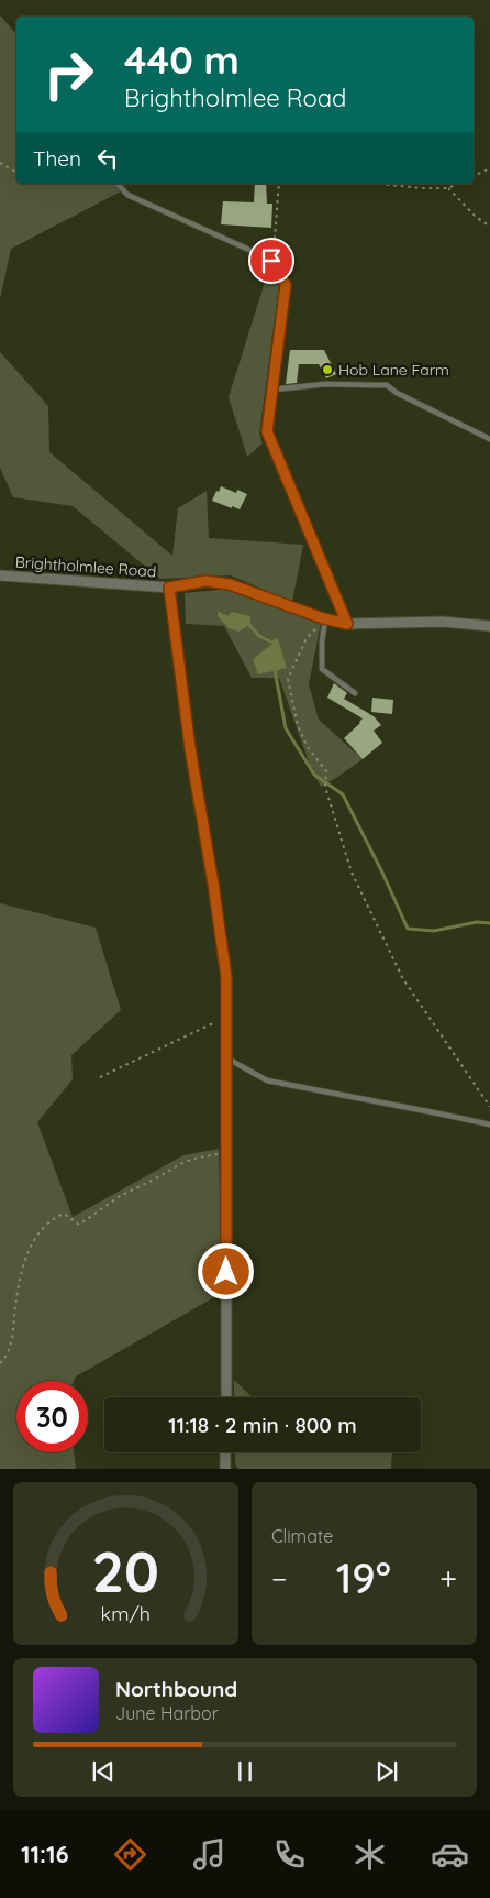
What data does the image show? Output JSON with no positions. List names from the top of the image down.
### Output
{
  "streets": {
    "street": ["Brightholmlee Road"]
  },
  "places": ["Hob Lane Farm"],
  "page": {
    "turn": ["440 m", "Brightholmlee Road"],
    "then": "Then",
    "limit": "30",
    "trip": "11:18 · 2 min · 800 m",
    "tile": "Climate",
    "heat": ["−", "19°", "+"],
    "song": ["Northbound", "June Harbor"],
    "tabs": "11:16",
    "gauge": ["20", "km/h"]
  }
}
